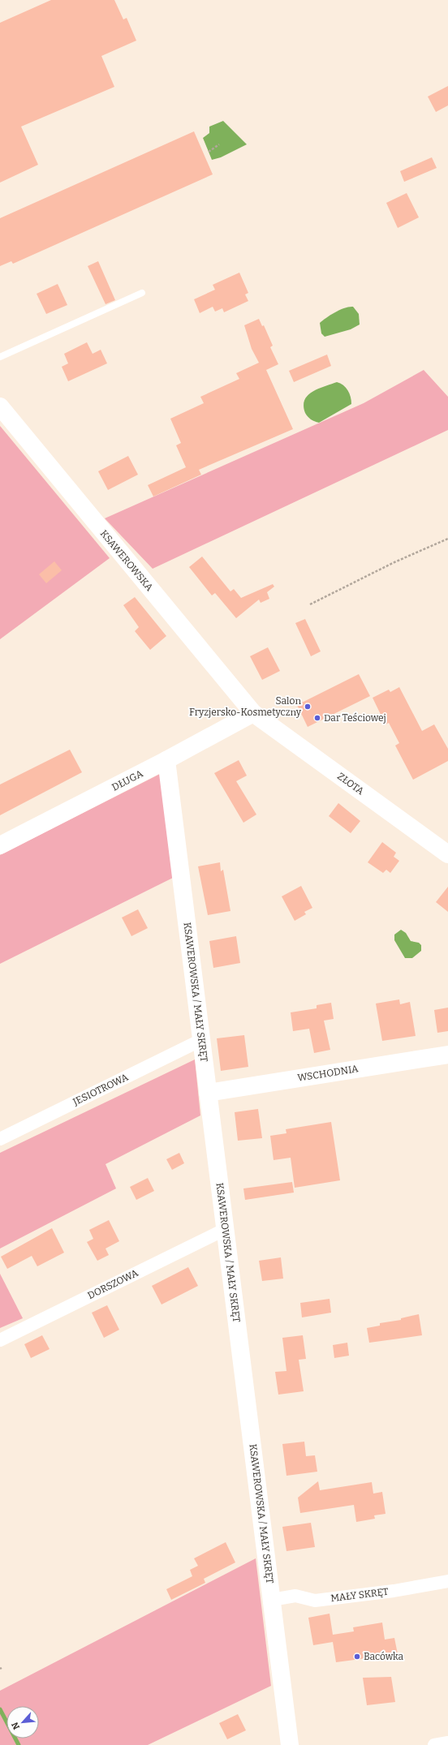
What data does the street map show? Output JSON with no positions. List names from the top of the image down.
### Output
{
  "streets": {
    "street": [
      "KSAWEROWSKA",
      "DŁUGA",
      "ZŁOTA",
      "KSAWEROWSKA / MAŁY SKRĘT",
      "WSCHODNIA",
      "JESIOTROWA",
      "DORSZOWA",
      "MAŁY SKRĘT"
    ]
  },
  "crossings": [
    ["KSAWEROWSKA", "DŁUGA"],
    ["KSAWEROWSKA", "ZŁOTA"],
    ["DŁUGA", "ZŁOTA"],
    ["DŁUGA", "KSAWEROWSKA / MAŁY SKRĘT"],
    ["KSAWEROWSKA / MAŁY SKRĘT", "WSCHODNIA"],
    ["KSAWEROWSKA / MAŁY SKRĘT", "JESIOTROWA"],
    ["KSAWEROWSKA / MAŁY SKRĘT", "DORSZOWA"],
    ["KSAWEROWSKA / MAŁY SKRĘT", "MAŁY SKRĘT"]
  ],
  "places": ["Salon Fryzjersko-Kosmetyczny", "Dar Teściowej", "Bacówka"],
  "north": "bottom left"
}
